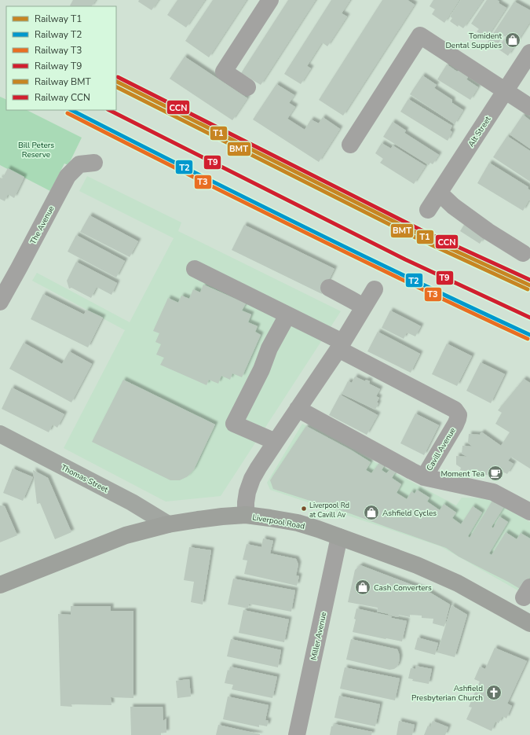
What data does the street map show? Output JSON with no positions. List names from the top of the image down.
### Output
{
  "streets": {
    "highway": ["Liverpool Road"],
    "main road": ["Thomas Street"],
    "street": [
      "Alt Street",
      "The Avenue",
      "Cavill Avenue",
      "Miller Avenue"
    ]
  },
  "crossings": [
    ["Thomas Street", "Liverpool Road"],
    ["Liverpool Road", "Miller Avenue"]
  ],
  "parks": ["Bill Peters Reserve"],
  "places": {
    "shop": ["Tomident Dental Supplies", "Ashfield Cycles", "Cash Converters"],
    "cafe": ["Moment Tea"],
    "other": ["Liverpool Rd at Cavill Av"],
    "church": ["Ashfield Presbyterian Church"]
  },
  "lines": [
    "rail line CCN",
    "rail line T1",
    "rail line BMT",
    "rail line T2",
    "rail line T9",
    "rail line T3"
  ],
  "legend": [
    "Railway T1",
    "Railway T2",
    "Railway T3",
    "Railway T9",
    "Railway BMT",
    "Railway CCN"
  ]
}
